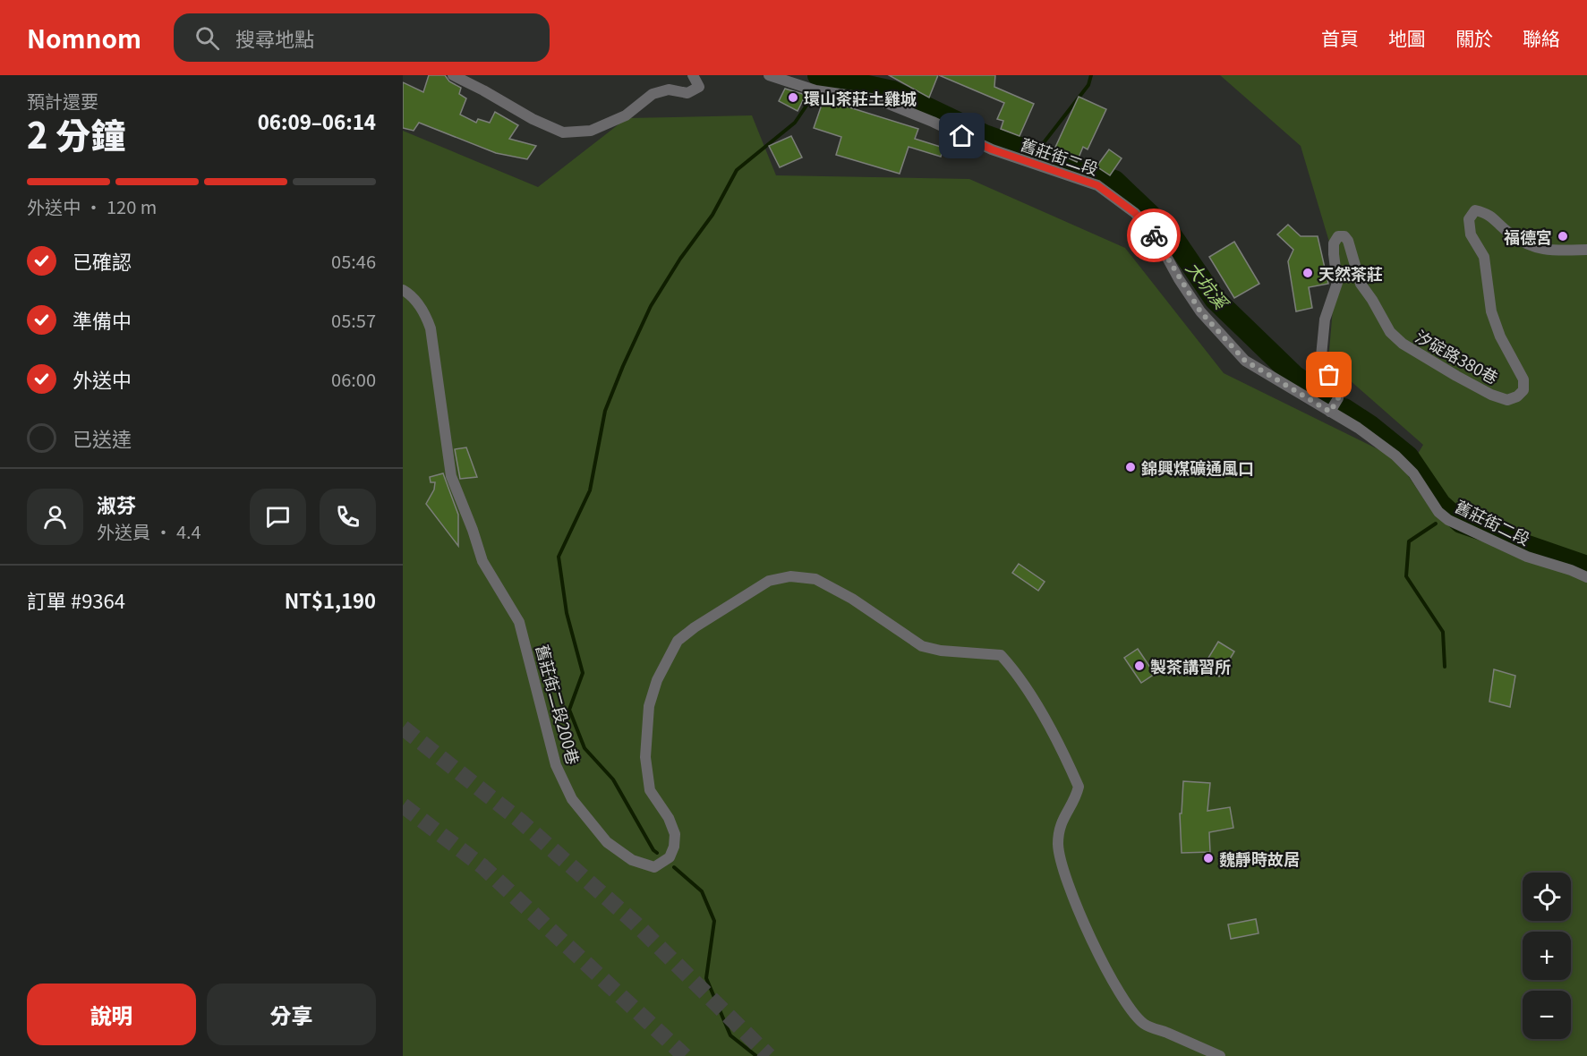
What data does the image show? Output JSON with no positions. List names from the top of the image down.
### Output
{
  "streets": {
    "street": ["舊莊街二段", "汐碇路380巷", "舊莊街二段200巷"]
  },
  "crossings": [
    ["舊莊街二段", "汐碇路380巷"]
  ],
  "water": ["大坑溪"],
  "places": [
    "環山茶莊土雞城",
    "福德宮",
    "天然茶莊",
    "錦興煤礦通風口",
    "製茶講習所",
    "魏靜時故居"
  ],
  "page": {
    "header": "Nomnom",
    "search": "搜尋地點",
    "nav": [
      "首頁",
      "地圖",
      "關於",
      "聯絡"
    ],
    "heading": ["2 分鐘", "預計還要", "06:09–06:14"],
    "panel": [
      "淑芬",
      "外送員 · 4.4",
      "訂單 #9364",
      "NT$1,190"
    ],
    "bar": "外送中 · 120 m",
    "list": [
      ["已確認", "05:46"],
      ["準備中", "05:57"],
      ["外送中", "06:00"],
      "已送達"
    ],
    "map_buttons": ["+", "−"],
    "buttons": ["說明", "分享"]
  }
}
